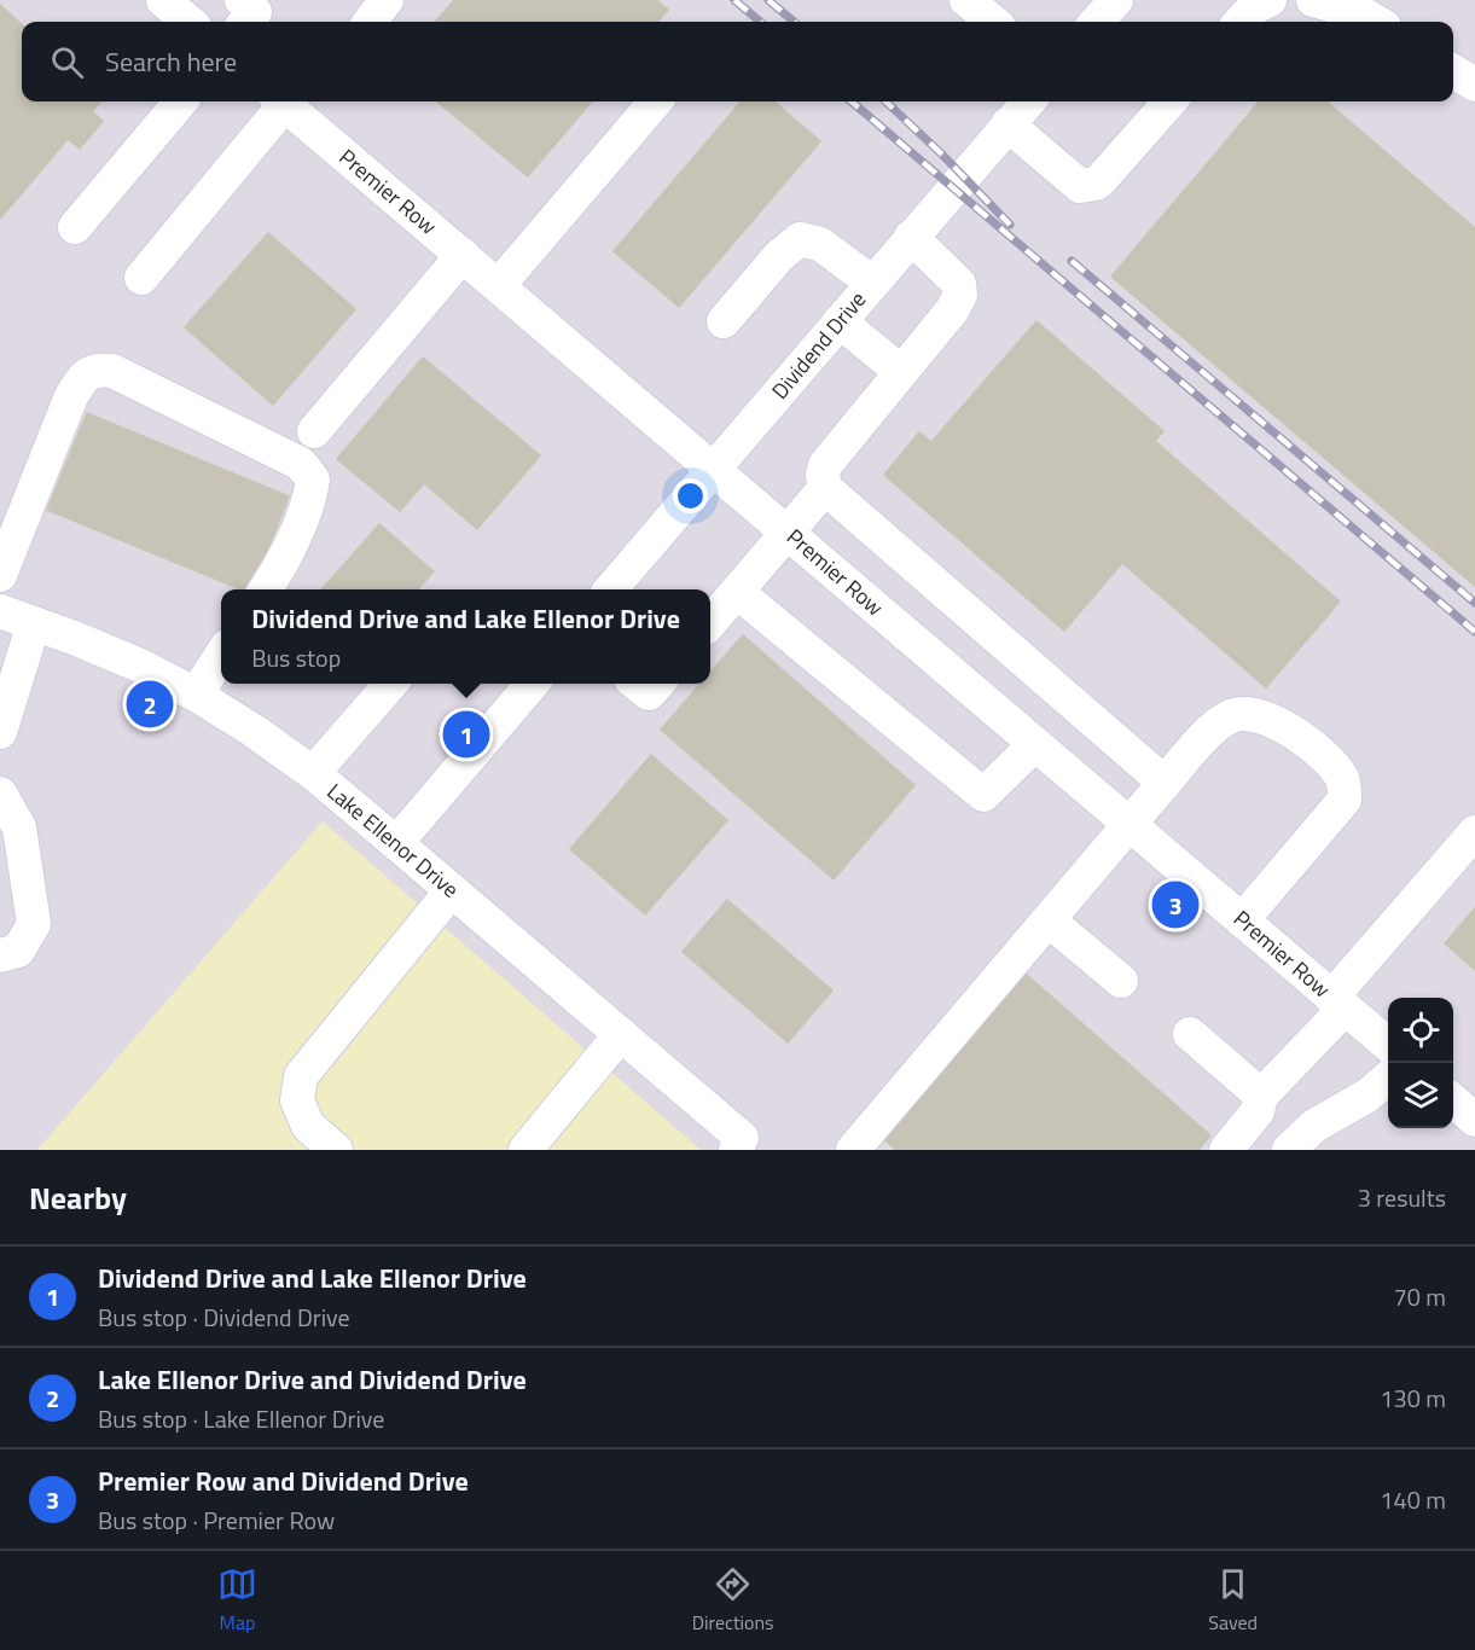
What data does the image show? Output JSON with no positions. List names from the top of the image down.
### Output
{
  "streets": {
    "street": ["Premier Row", "Dividend Drive", "Lake Ellenor Drive"]
  },
  "crossings": [
    ["Premier Row", "Dividend Drive"]
  ],
  "page": {
    "search": "Search here",
    "popup": ["Dividend Drive and Lake Ellenor Drive", "Bus stop"],
    "pins": ["2", "1", "3"],
    "heading": ["Nearby", "3 results"],
    "list": [
      {
        "mark": "1",
        "name": "Dividend Drive and Lake Ellenor Drive",
        "note": "Bus stop · Dividend Drive",
        "value": "70 m"
      },
      {
        "mark": "2",
        "name": "Lake Ellenor Drive and Dividend Drive",
        "note": "Bus stop · Lake Ellenor Drive",
        "value": "130 m"
      },
      {
        "mark": "3",
        "name": "Premier Row and Dividend Drive",
        "note": "Bus stop · Premier Row",
        "value": "140 m"
      }
    ],
    "nav": ["Map", "Directions", "Saved"]
  }
}
